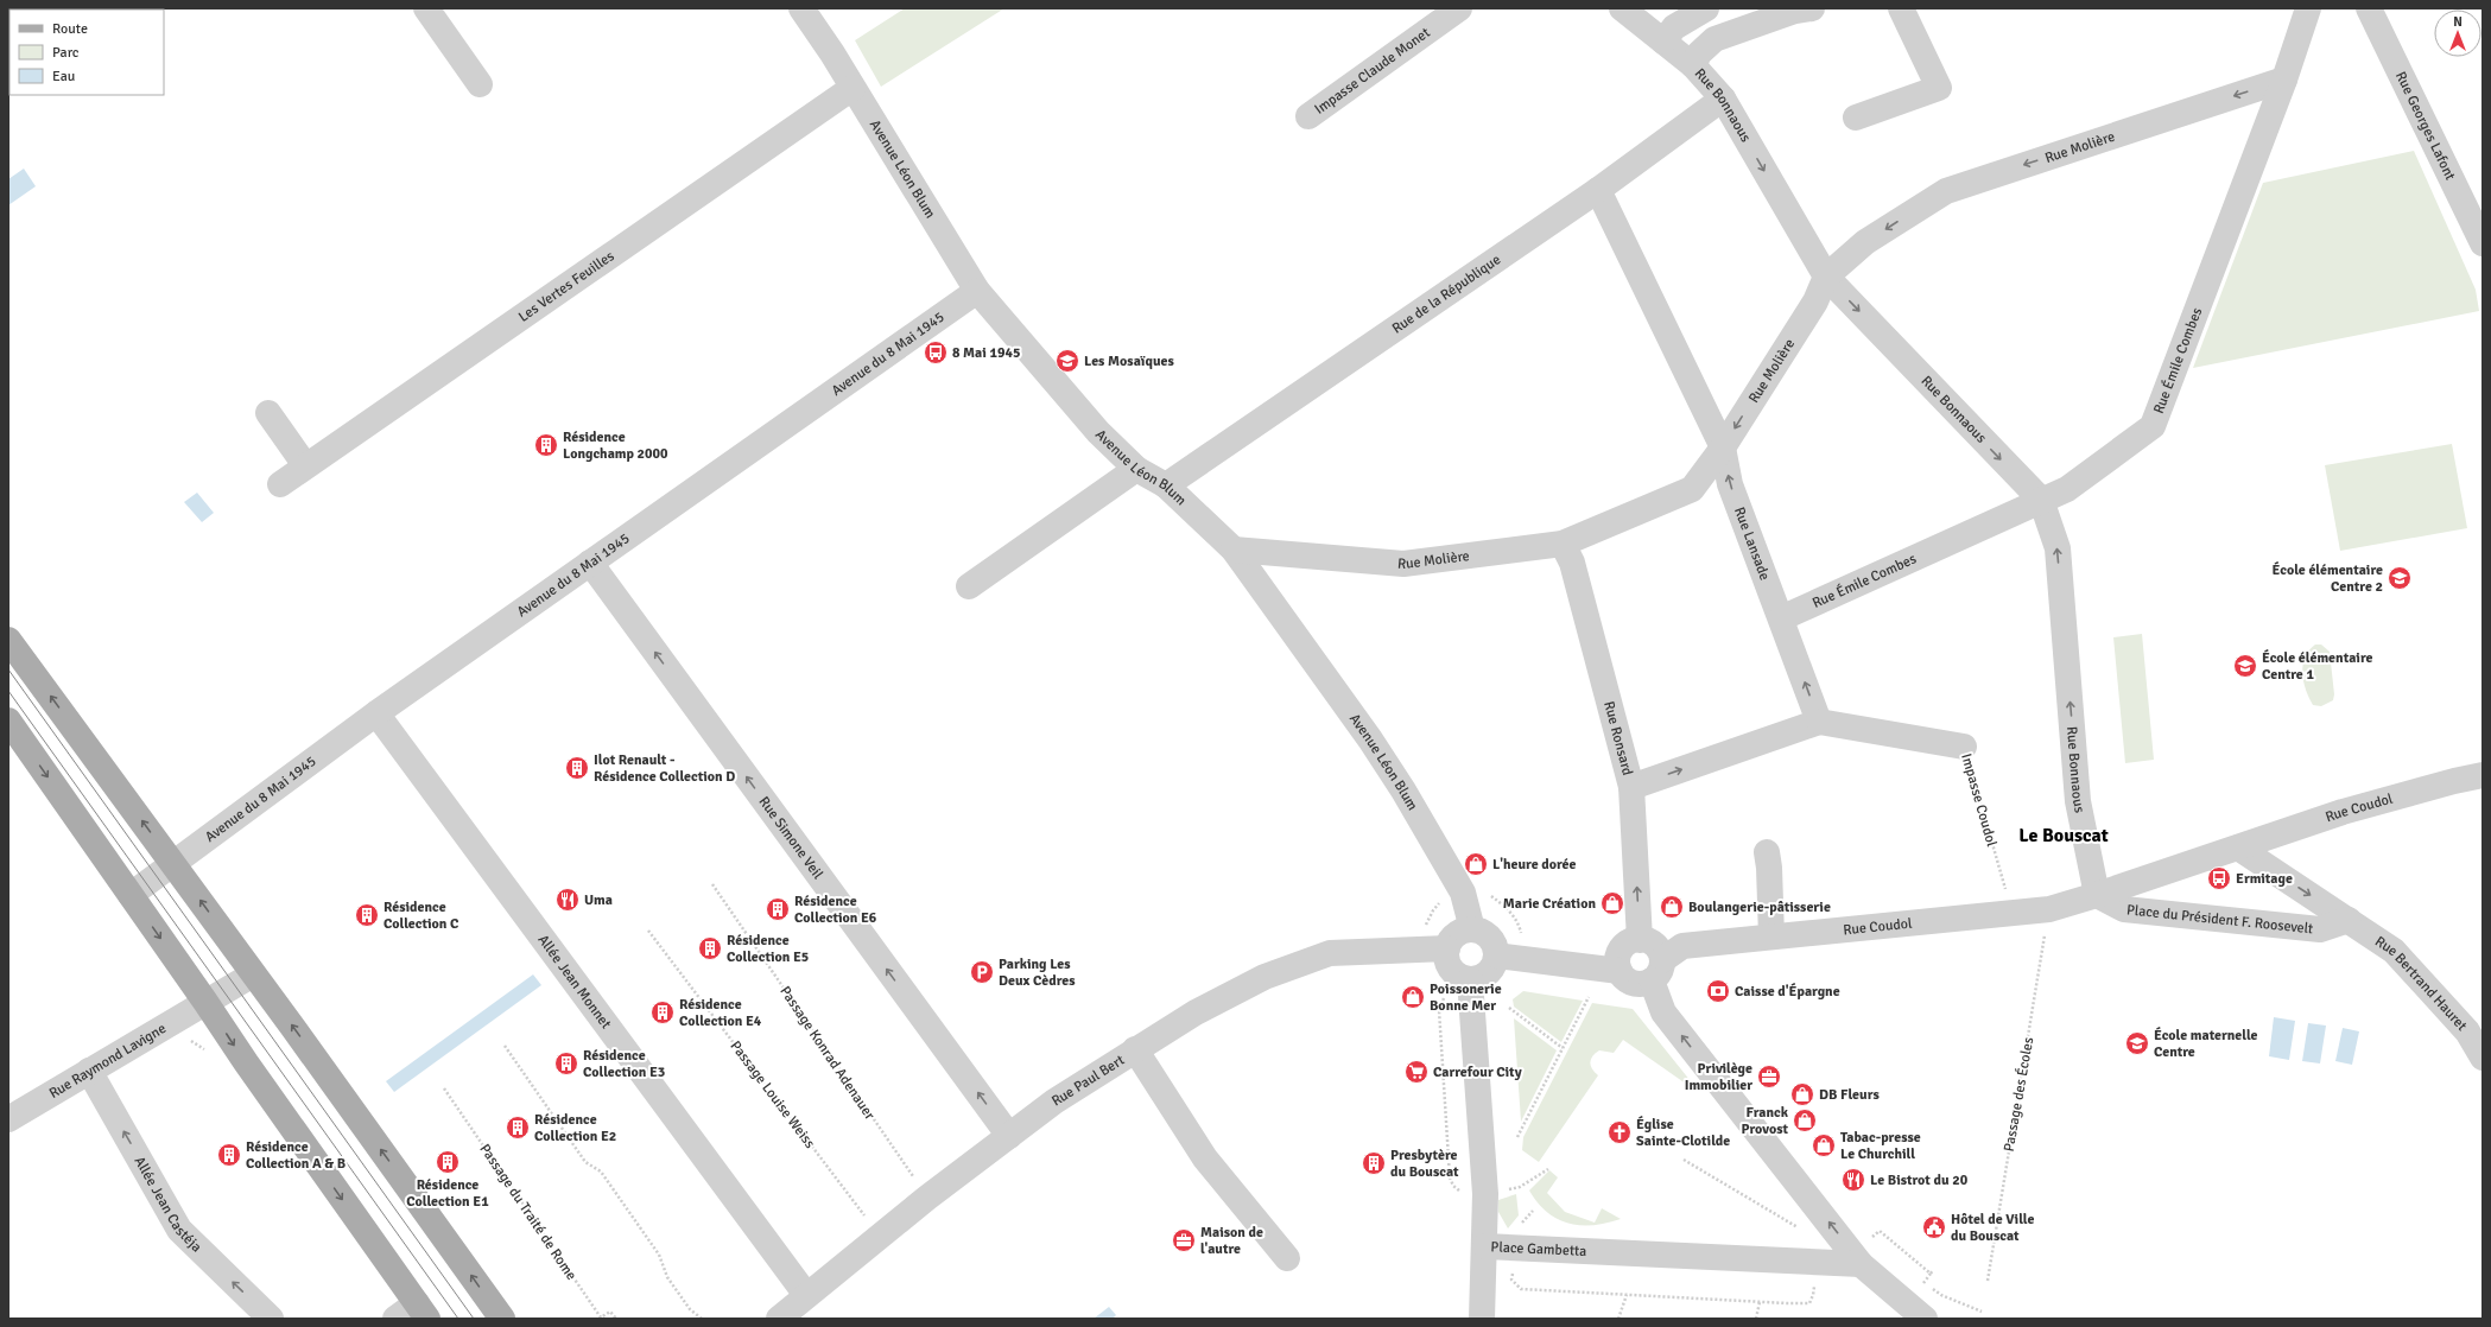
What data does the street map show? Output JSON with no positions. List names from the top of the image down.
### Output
{
  "streets": {
    "street": [
      "Impasse Claude Monet",
      "Rue Bonnaous",
      "Rue Georges Lafont",
      "Rue Molière",
      "Avenue Léon Blum",
      "Les Vertes Feuilles",
      "Rue de la République",
      "Avenue du 8 Mai 1945",
      "Rue Émile Combes",
      "Rue Lansade",
      "Rue Ronsard",
      "Impasse Coudol",
      "Rue Coudol",
      "Rue Simone Veil",
      "Place du Président F. Roosevelt",
      "Allée Jean Monnet",
      "Rue Bertrand Hauret",
      "Rue Raymond Lavigne",
      "Rue Paul Bert",
      "Allée Jean Castéja",
      "Place Gambetta"
    ],
    "path": [
      "Passage Konrad Adenauer",
      "Passage Louise Weiss",
      "Passage des Écoles",
      "Passage du Traité de Rome"
    ]
  },
  "crossings": [
    ["Rue Bonnaous", "Rue Molière"],
    ["Rue Bonnaous", "Rue de la République"],
    ["Rue Bonnaous", "Rue Émile Combes"],
    ["Rue Bonnaous", "Rue Coudol"],
    ["Rue Bonnaous", "Place du Président F. Roosevelt"],
    ["Rue Molière", "Avenue Léon Blum"],
    ["Rue Molière", "Rue Émile Combes"],
    ["Rue Molière", "Rue Lansade"],
    ["Rue Molière", "Rue Ronsard"],
    ["Avenue Léon Blum", "Les Vertes Feuilles"],
    ["Avenue Léon Blum", "Rue de la République"],
    ["Avenue Léon Blum", "Avenue du 8 Mai 1945"],
    ["Avenue Léon Blum", "Rue Paul Bert"],
    ["Avenue Léon Blum", "Place Gambetta"],
    ["Rue de la République", "Rue Lansade"],
    ["Avenue du 8 Mai 1945", "Rue Simone Veil"],
    ["Avenue du 8 Mai 1945", "Allée Jean Monnet"],
    ["Rue Émile Combes", "Rue Lansade"],
    ["Rue Lansade", "Impasse Coudol"],
    ["Rue Ronsard", "Rue Coudol"],
    ["Impasse Coudol", "Rue Coudol"],
    ["Rue Coudol", "Place du Président F. Roosevelt"],
    ["Rue Coudol", "Passage des Écoles"],
    ["Rue Simone Veil", "Rue Paul Bert"],
    ["Place du Président F. Roosevelt", "Rue Bertrand Hauret"],
    ["Allée Jean Monnet", "Rue Paul Bert"],
    ["Passage Konrad Adenauer", "Rue Paul Bert"],
    ["Rue Raymond Lavigne", "Allée Jean Castéja"],
    ["Rue Paul Bert", "Passage Louise Weiss"],
    ["Rue Paul Bert", "Place Gambetta"]
  ],
  "one_way": [
    "Rue Molière",
    "Rue Lansade",
    "Rue Simone Veil",
    "Allée Jean Castéja"
  ],
  "districts": ["Le Bouscat"],
  "places": {
    "bus stop": ["8 Mai 1945", "Ermitage"],
    "school or university": [
      "Les Mosaïques",
      "École élémentaire Centre 2",
      "École élémentaire Centre 1",
      "École maternelle Centre"
    ],
    "building": [
      "Résidence Longchamp 2000",
      "Ilot Renault - Résidence Collection D",
      "Résidence Collection E6",
      "Résidence Collection C",
      "Résidence Collection E5",
      "Résidence Collection E4",
      "Résidence Collection E3",
      "Résidence Collection E2",
      "Résidence Collection A & B",
      "Résidence Collection E1",
      "Presbytère du Bouscat"
    ],
    "shop": [
      "L'heure dorée",
      "Marie Création",
      "Boulangerie-pâtisserie",
      "Poissonerie Bonne Mer",
      "DB Fleurs",
      "Franck Provost",
      "Tabac-presse Le Churchill"
    ],
    "restaurant": ["Uma", "Le Bistrot du 20"],
    "parking": ["Parking Les Deux Cèdres"],
    "bank": ["Caisse d'Épargne"],
    "supermarket": ["Carrefour City"],
    "office": ["Privilège Immobilier", "Maison de l'autre"],
    "church": ["Église Sainte-Clotilde"],
    "public building": ["Hôtel de Ville du Bouscat"]
  },
  "legend": ["Route", "Parc", "Eau"],
  "north": "top"
}
